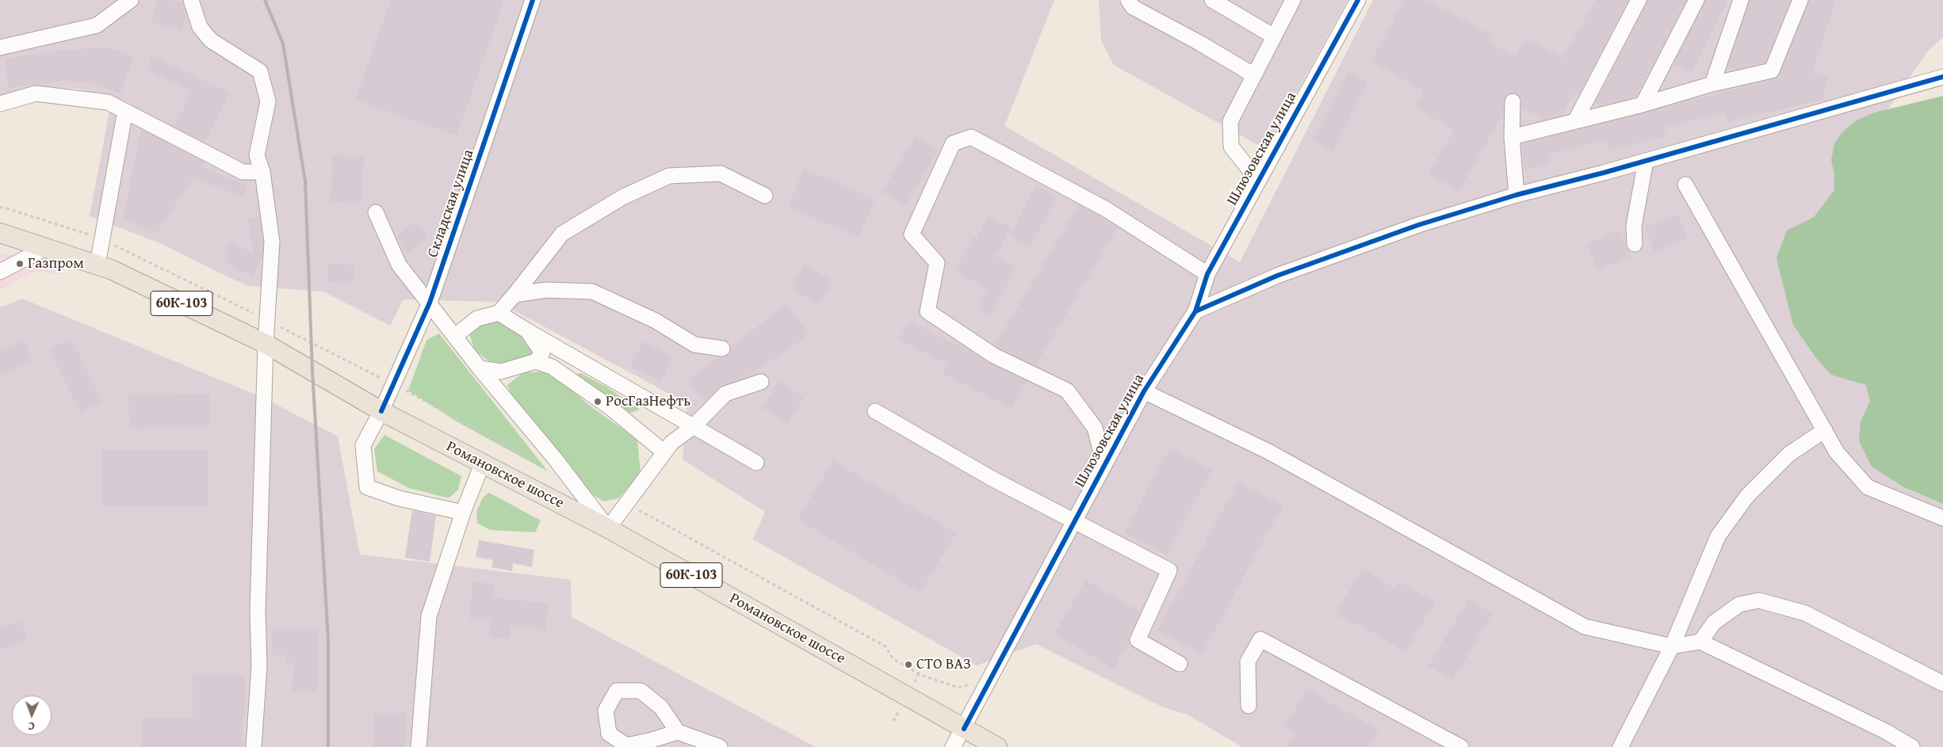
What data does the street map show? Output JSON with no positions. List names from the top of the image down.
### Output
{
  "streets": {
    "main road": ["60К-103", "Романовское шоссе"],
    "street": ["Шлюзовская улица", "Складская улица"]
  },
  "crossings": [
    ["Шлюзовская улица", "Романовское шоссе"],
    ["Складская улица", "Романовское шоссе"]
  ],
  "places": ["Газпром", "РосГазНефть", "СТО ВАЗ"],
  "north": "bottom"
}
